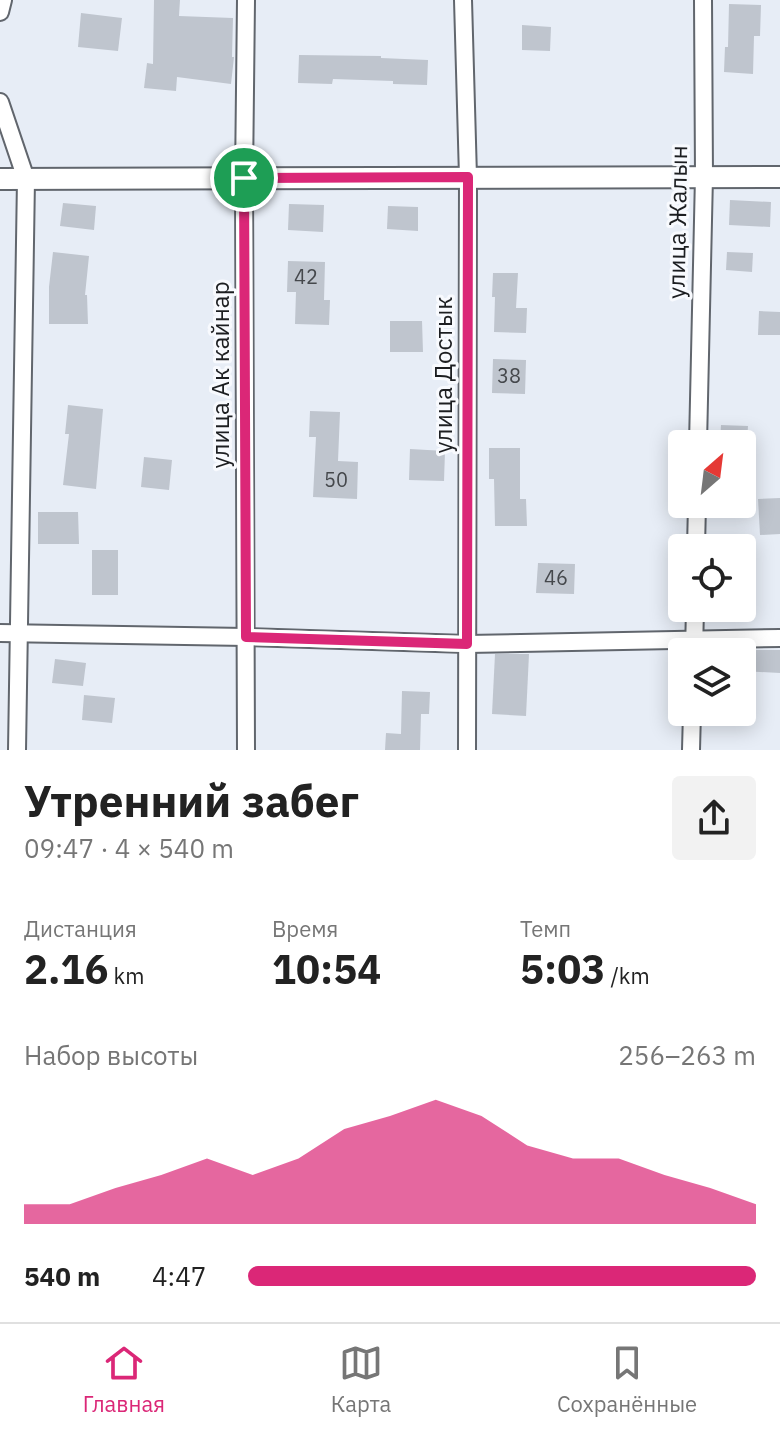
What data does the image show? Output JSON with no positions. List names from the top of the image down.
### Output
{
  "streets": {
    "street": ["улица Жалын", "улица Ак кайнар", "улица Достык"]
  },
  "house_numbers": [
    "42",
    "38",
    "50",
    "46"
  ],
  "north": "top right",
  "page": {
    "heading": ["Утренний забег", "09:47 · 4 × 540 m"],
    "stats": [
      ["Дистанция", "2.16 km"],
      ["Время", "10:54"],
      ["Темп", "5:03 /km"]
    ],
    "chart": ["Набор высоты", "256–263 m"],
    "list": [
      {
        "name": "540 m",
        "note": "4:47"
      }
    ],
    "tabs": ["Главная", "Карта", "Сохранённые"]
  }
}
